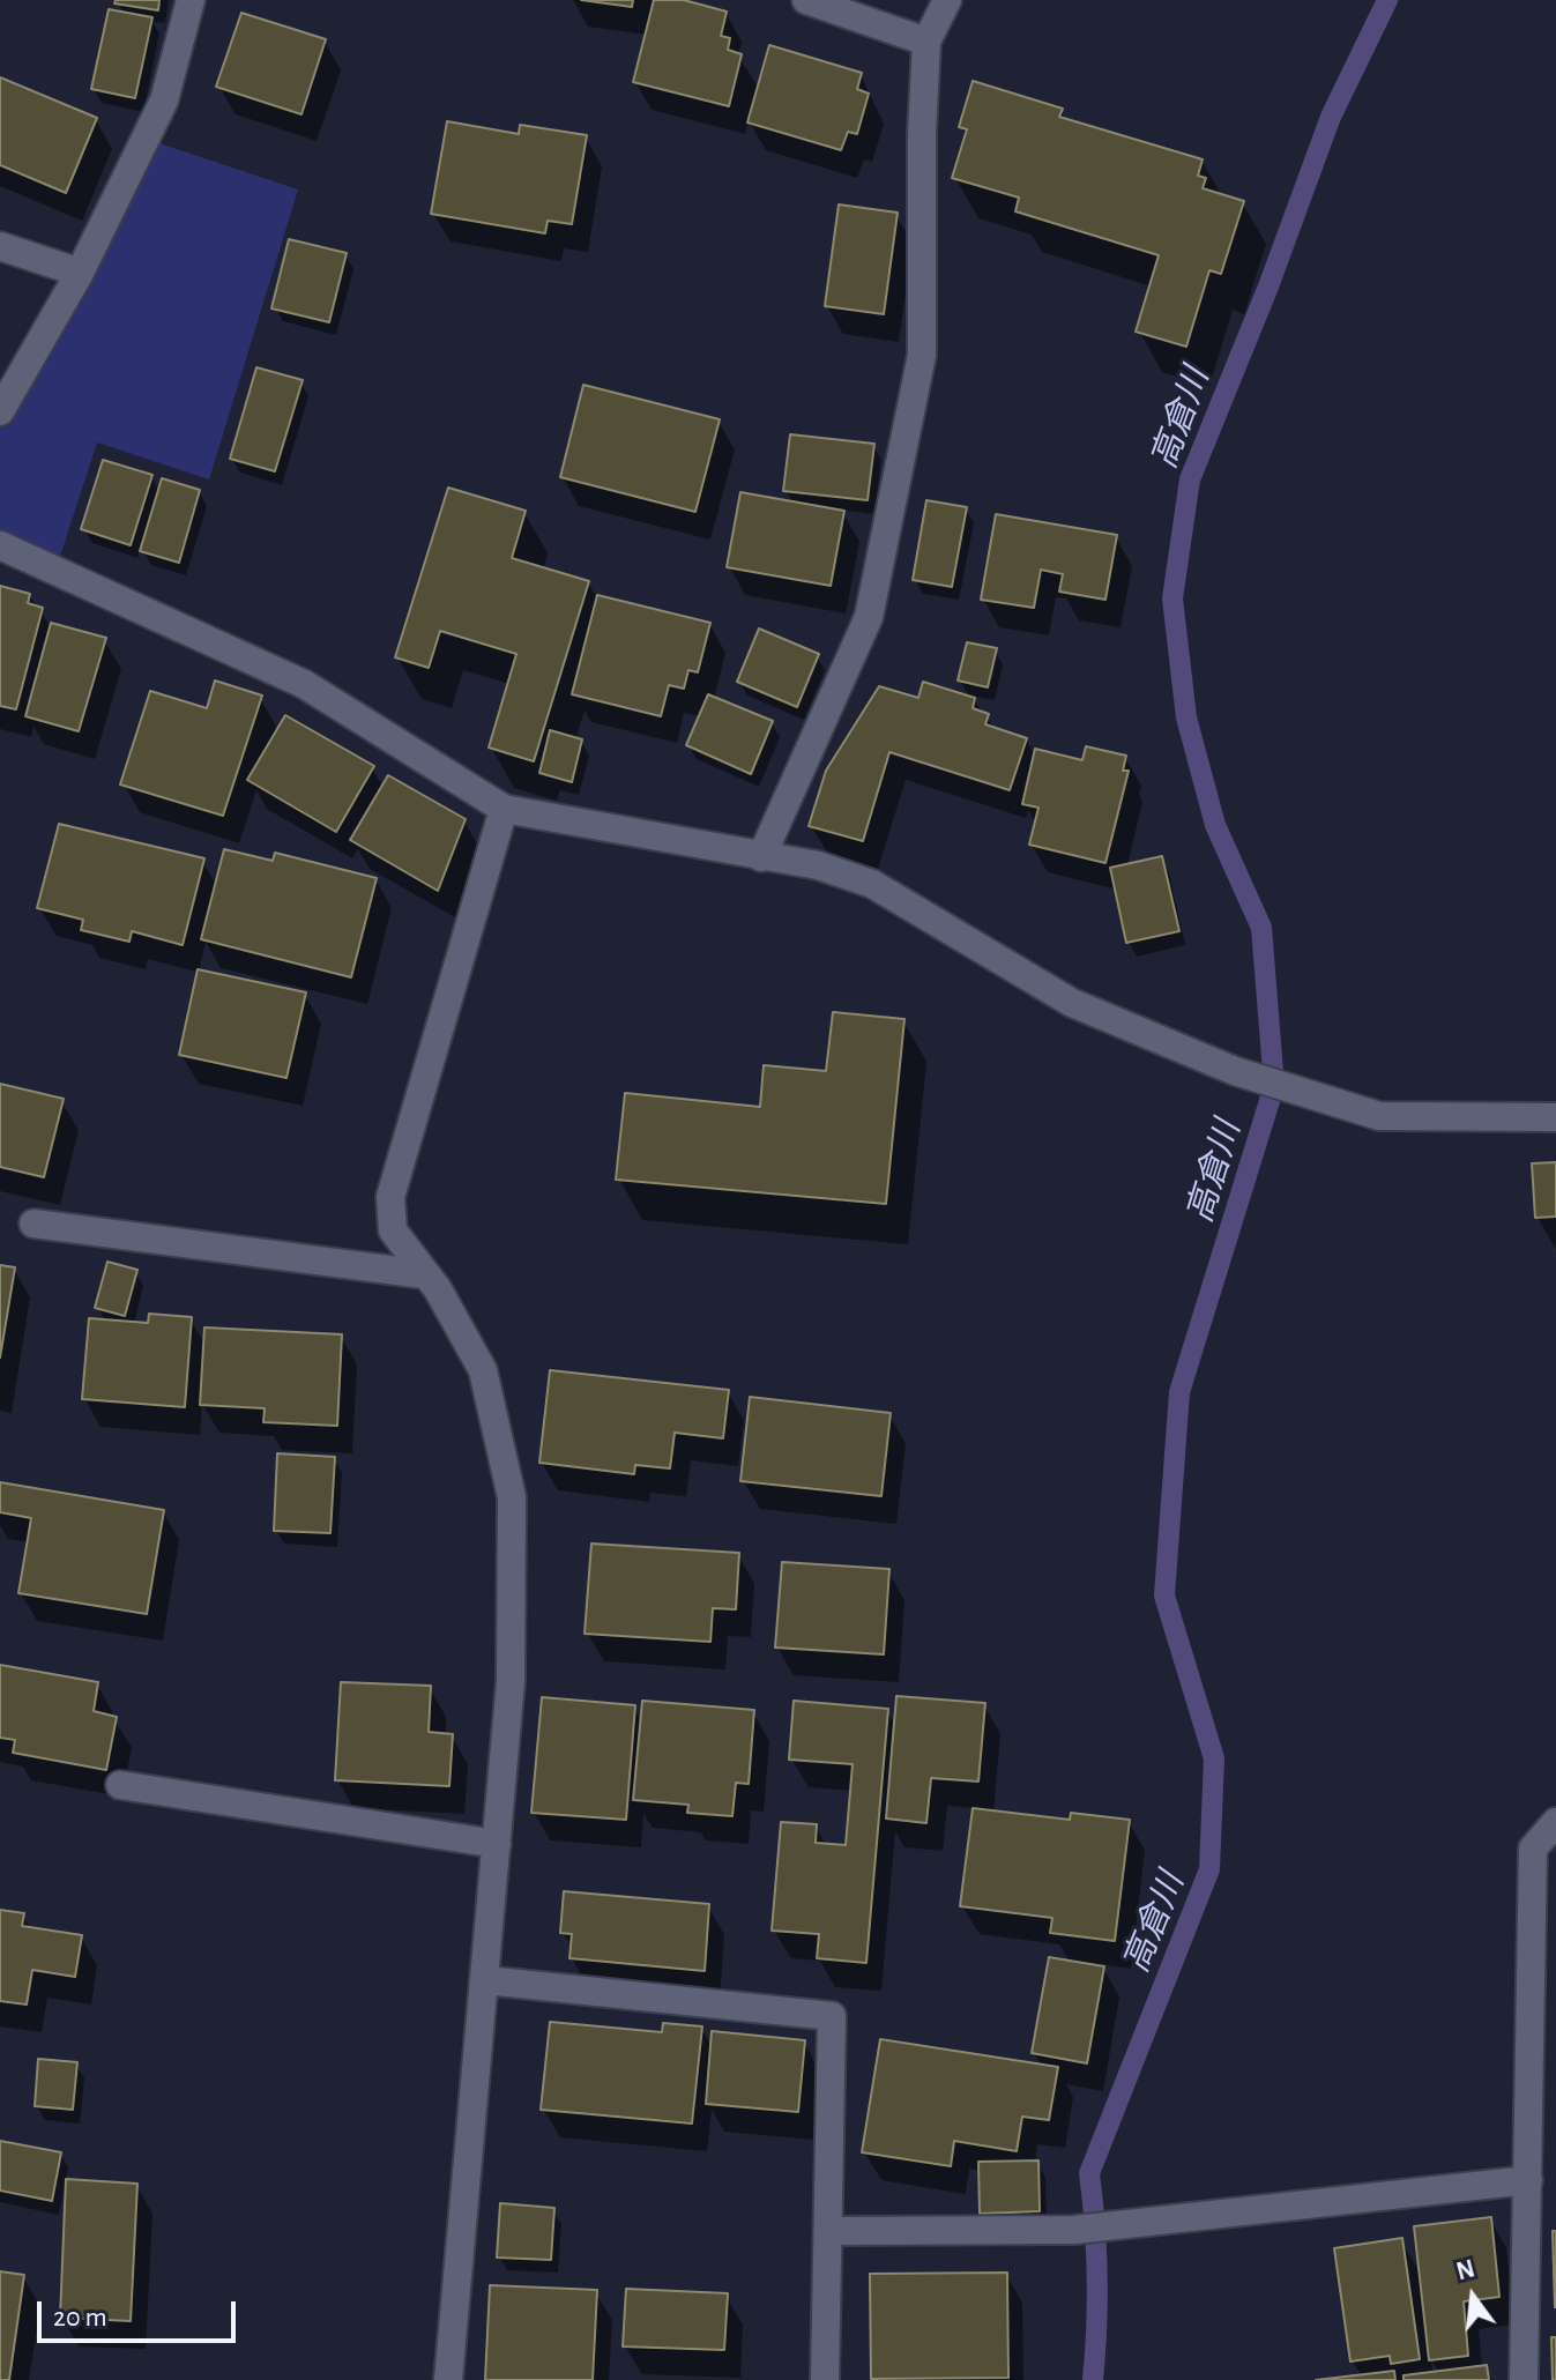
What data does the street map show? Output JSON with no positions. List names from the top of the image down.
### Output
{
  "water": ["高倉川"],
  "scale_bar": "20 m",
  "north": "top"
}
